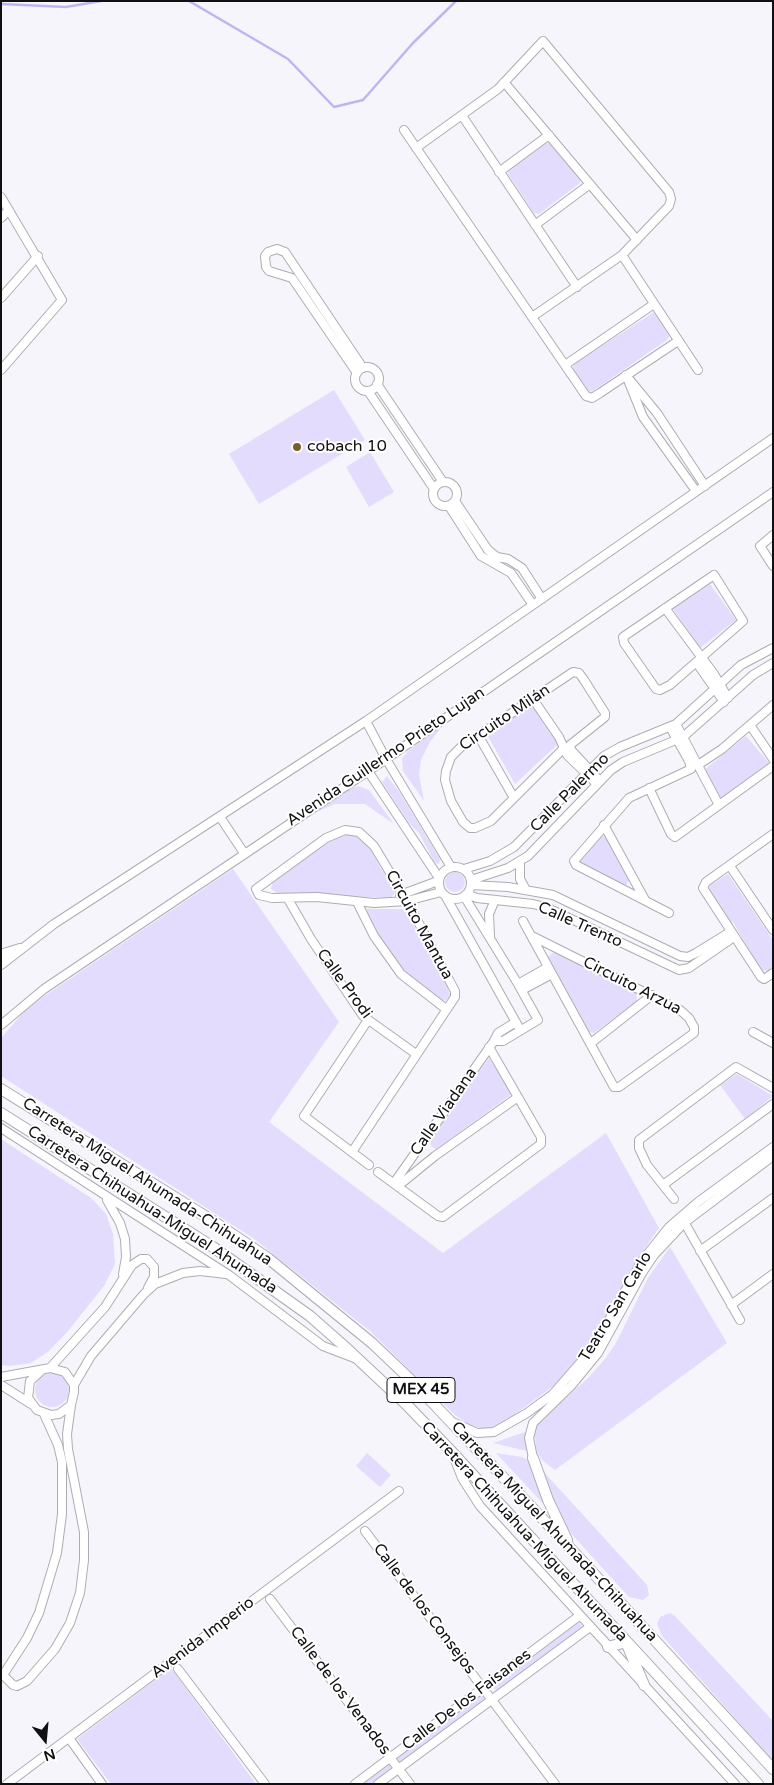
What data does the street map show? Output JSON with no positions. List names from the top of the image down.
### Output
{
  "streets": {
    "main road": ["Carretera Miguel Ahumada-Chihuahua", "Carretera Chihuahua-Miguel Ahumada", "MEX 45"],
    "street": [
      "Circuito Milán",
      "Avenida Guillermo Prieto Lujan",
      "Calle Palermo",
      "Circuito Mantua",
      "Calle Trento",
      "Calle Prodi",
      "Circuito Arzua",
      "Calle Viadana",
      "Teatro San Carlo",
      "Calle de los Consejos",
      "Avenida Imperio",
      "Calle de los Venados",
      "Calle De los Faisanes"
    ]
  },
  "crossings": [
    ["Circuito Milán", "Calle Palermo"],
    ["Calle Palermo", "Calle Trento"],
    ["Circuito Mantua", "Calle Prodi"],
    ["Carretera Miguel Ahumada-Chihuahua", "Teatro San Carlo"],
    ["Calle de los Consejos", "Calle De los Faisanes"],
    ["Calle de los Venados", "Calle De los Faisanes"]
  ],
  "places": ["cobach 10"],
  "north": "bottom"
}
